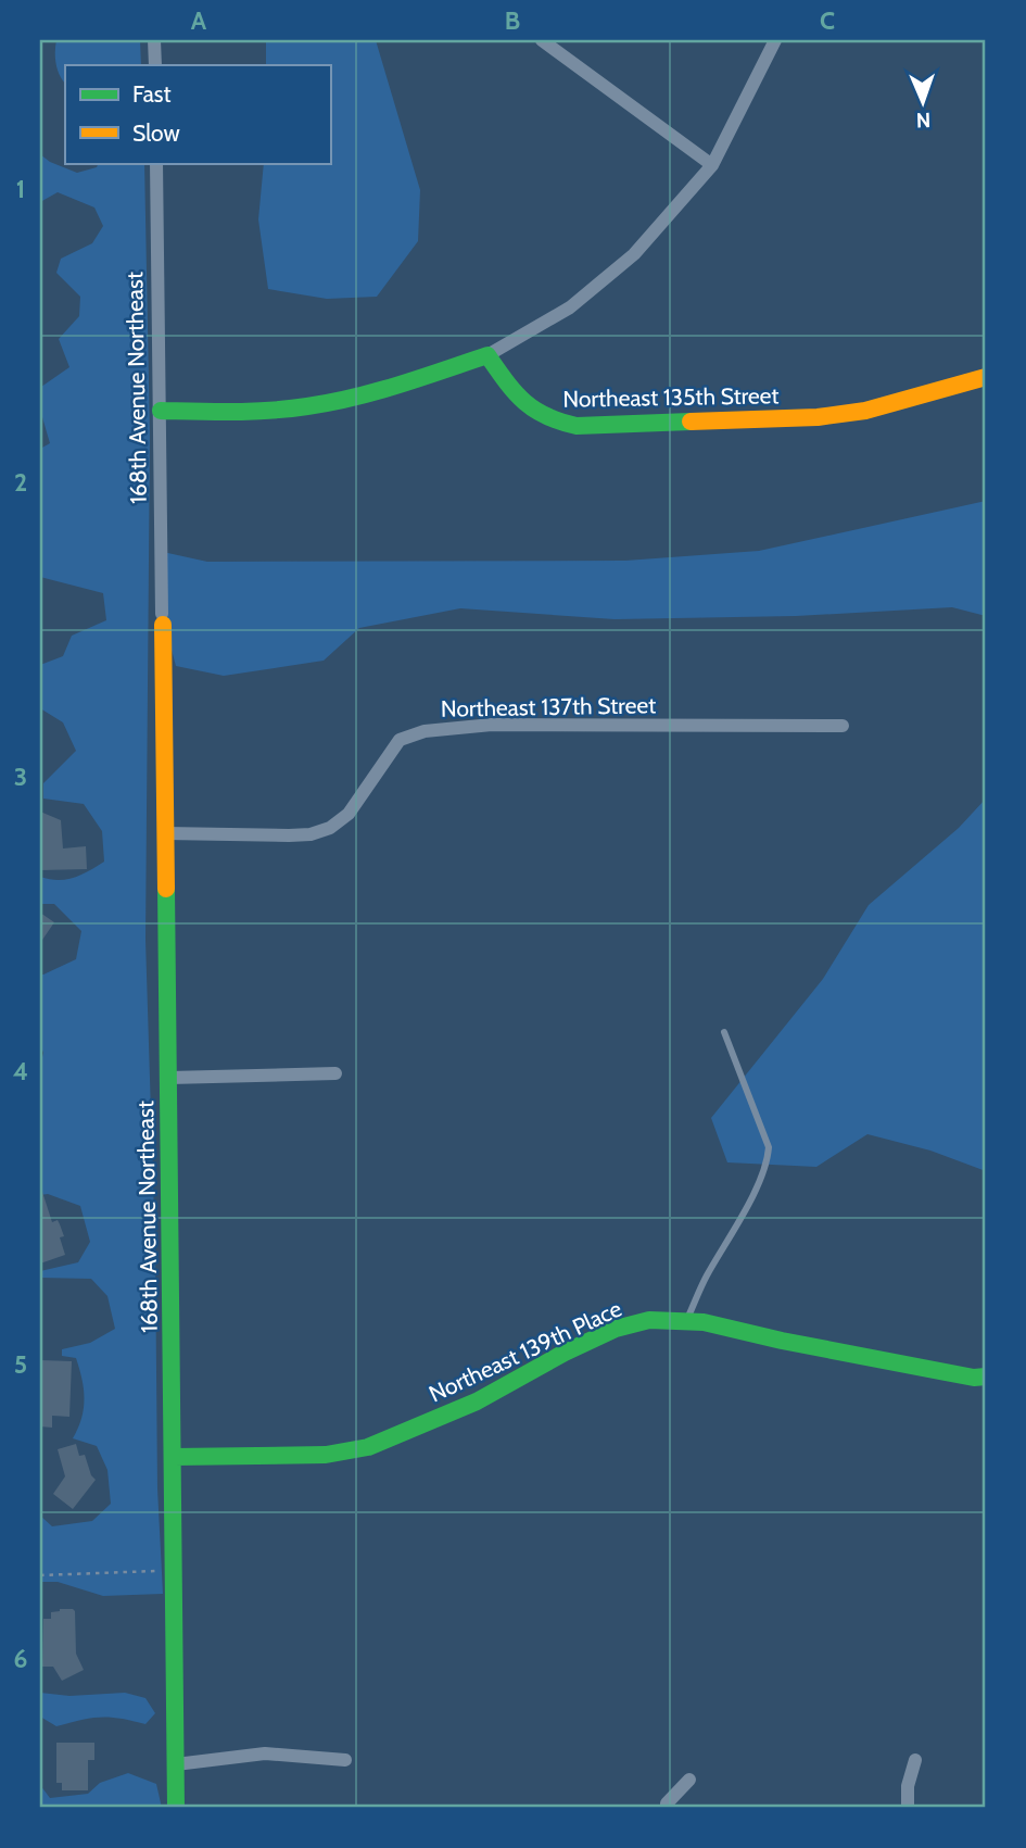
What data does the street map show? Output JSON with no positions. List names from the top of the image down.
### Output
{
  "streets": {
    "street": [
      "168th Avenue Northeast",
      "Northeast 135th Street",
      "Northeast 137th Street",
      "Northeast 139th Place"
    ]
  },
  "crossings": [
    ["168th Avenue Northeast", "Northeast 137th Street"],
    ["168th Avenue Northeast", "Northeast 139th Place"]
  ],
  "legend": ["Fast", "Slow"],
  "north": "bottom",
  "grid": {
    "columns": ["A", "B", "C"],
    "rows": [
      "1",
      "2",
      "3",
      "4",
      "5",
      "6"
    ]
  }
}
